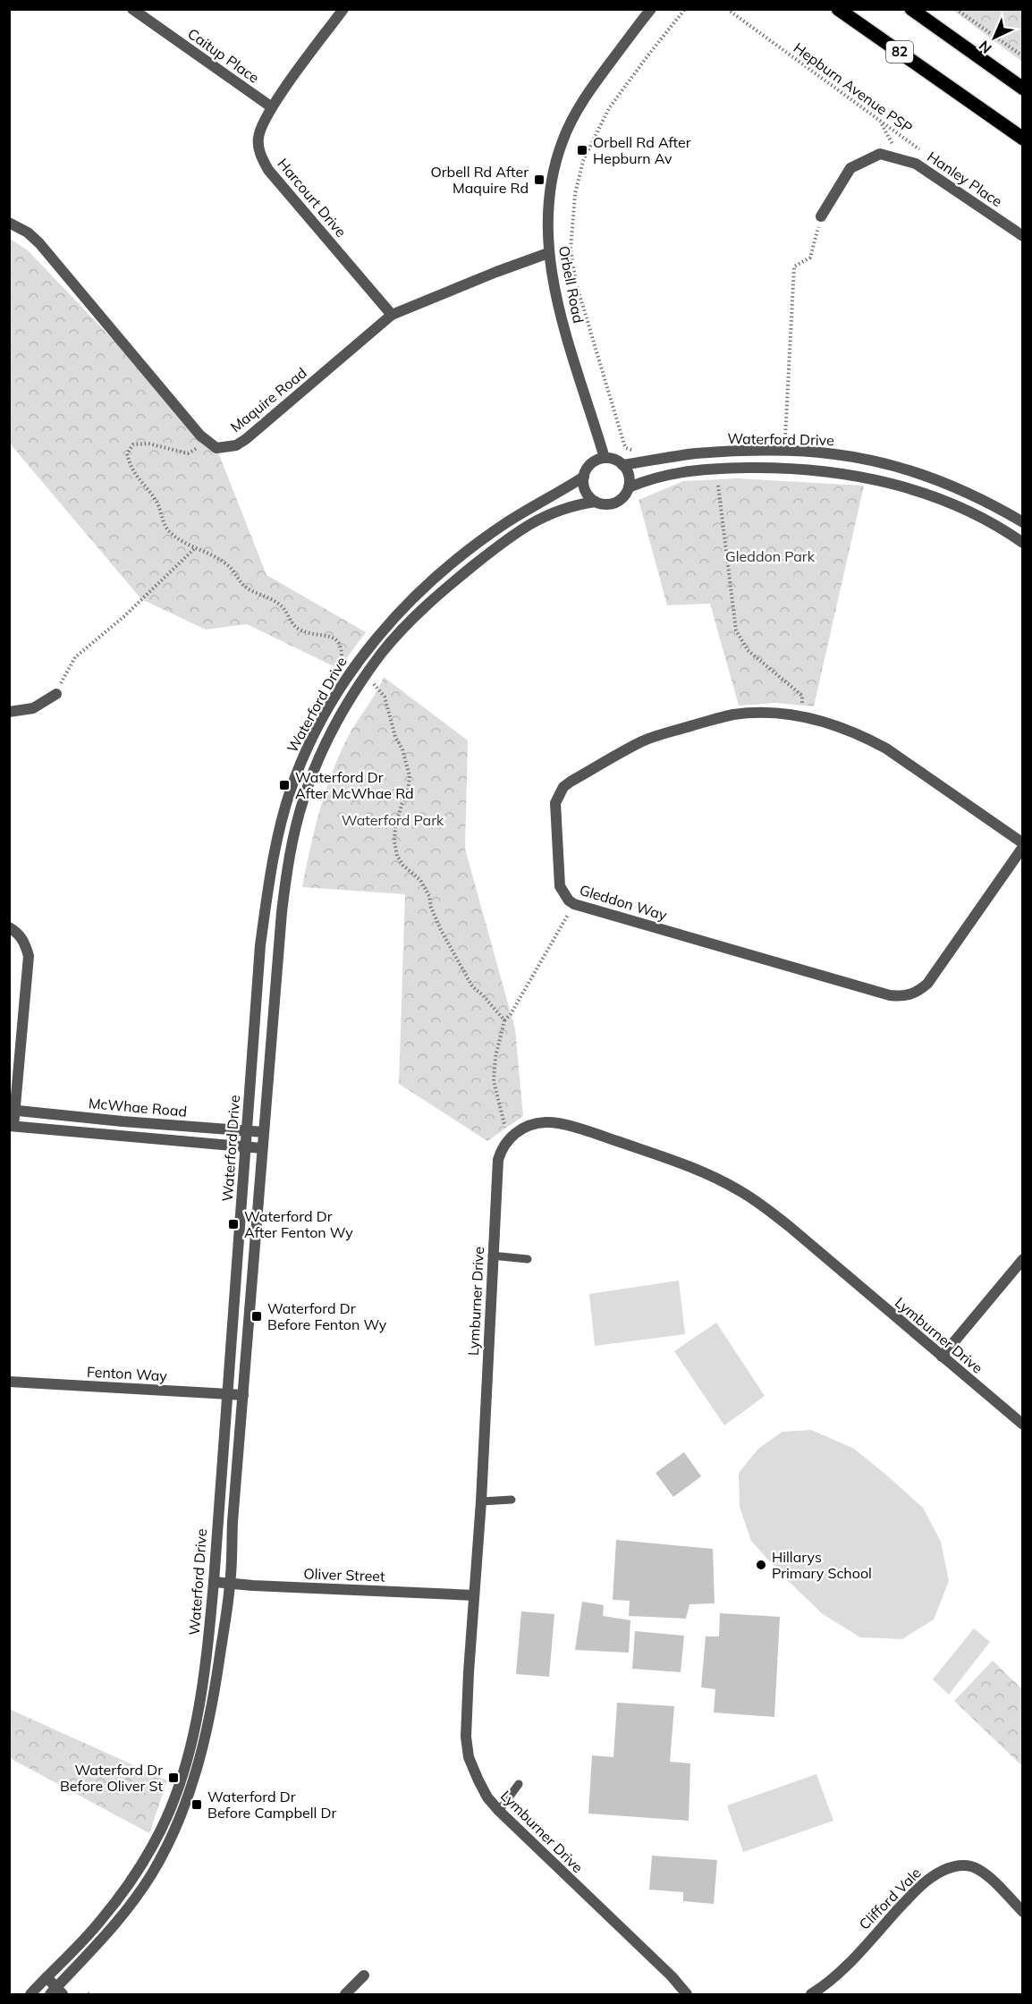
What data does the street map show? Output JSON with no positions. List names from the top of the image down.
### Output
{
  "streets": {
    "main road": ["82"],
    "street": [
      "Caitup Place",
      "Hanley Place",
      "Harcourt Drive",
      "Orbell Road",
      "Maquire Road",
      "Waterford Drive",
      "Gleddon Way",
      "McWhae Road",
      "Lymburner Drive",
      "Fenton Way",
      "Oliver Street",
      "Clifford Vale"
    ],
    "path": ["Hepburn Avenue PSP"]
  },
  "crossings": [
    ["Caitup Place", "Harcourt Drive"],
    ["Harcourt Drive", "Maquire Road"],
    ["Orbell Road", "Maquire Road"],
    ["Orbell Road", "Waterford Drive"],
    ["Waterford Drive", "McWhae Road"],
    ["Waterford Drive", "Fenton Way"],
    ["Waterford Drive", "Oliver Street"],
    ["Lymburner Drive", "Oliver Street"]
  ],
  "parks": ["Gleddon Park", "Waterford Park"],
  "places": {
    "transit": [
      "Orbell Rd After Hepburn Av",
      "Orbell Rd After Maquire Rd",
      "Waterford Dr After McWhae Rd",
      "Waterford Dr After Fenton Wy",
      "Waterford Dr Before Fenton Wy",
      "Waterford Dr Before Oliver St",
      "Waterford Dr Before Campbell Dr"
    ],
    "other": ["Hillarys Primary School"]
  },
  "north": "bottom left"
}
